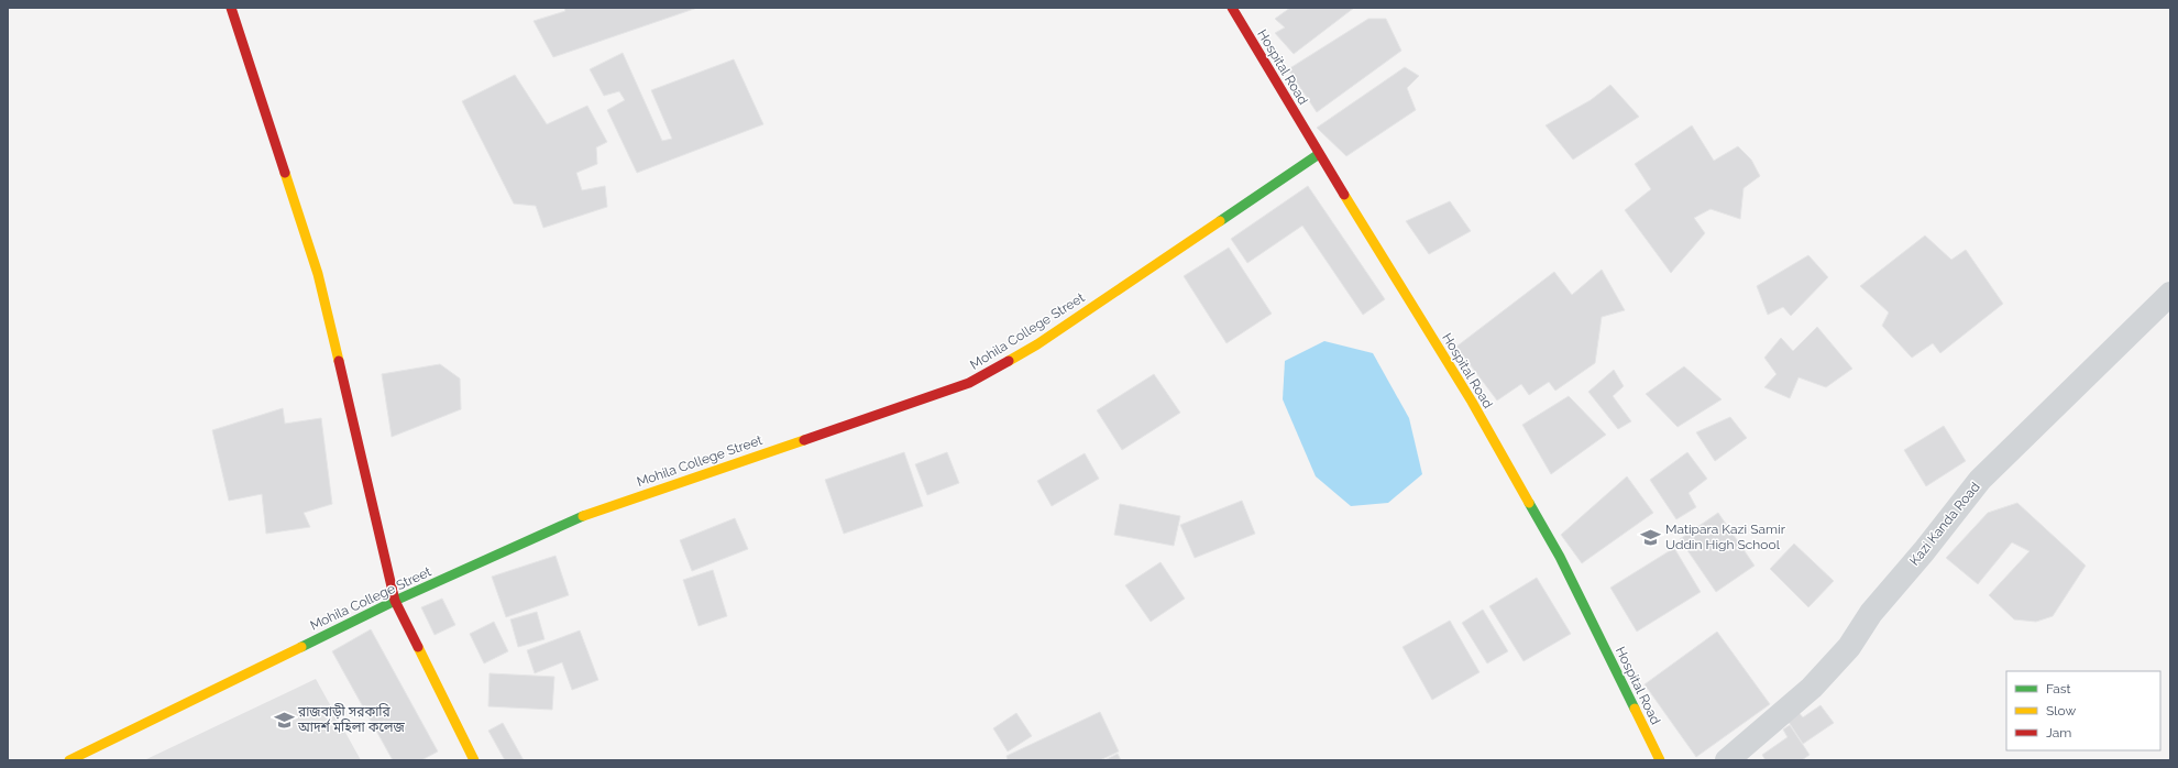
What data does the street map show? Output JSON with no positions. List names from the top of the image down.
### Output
{
  "streets": {
    "street": ["Hospital Road", "Mohila College Street", "Kazi Kanda Road"]
  },
  "crossings": [
    ["Hospital Road", "Mohila College Street"]
  ],
  "places": {
    "school or university": ["Matipara Kazi Samir Uddin High School", "রাজবাড়ী সরকারি আদর্শ মহিলা কলেজ"]
  },
  "legend": ["Fast", "Slow", "Jam"]
}
